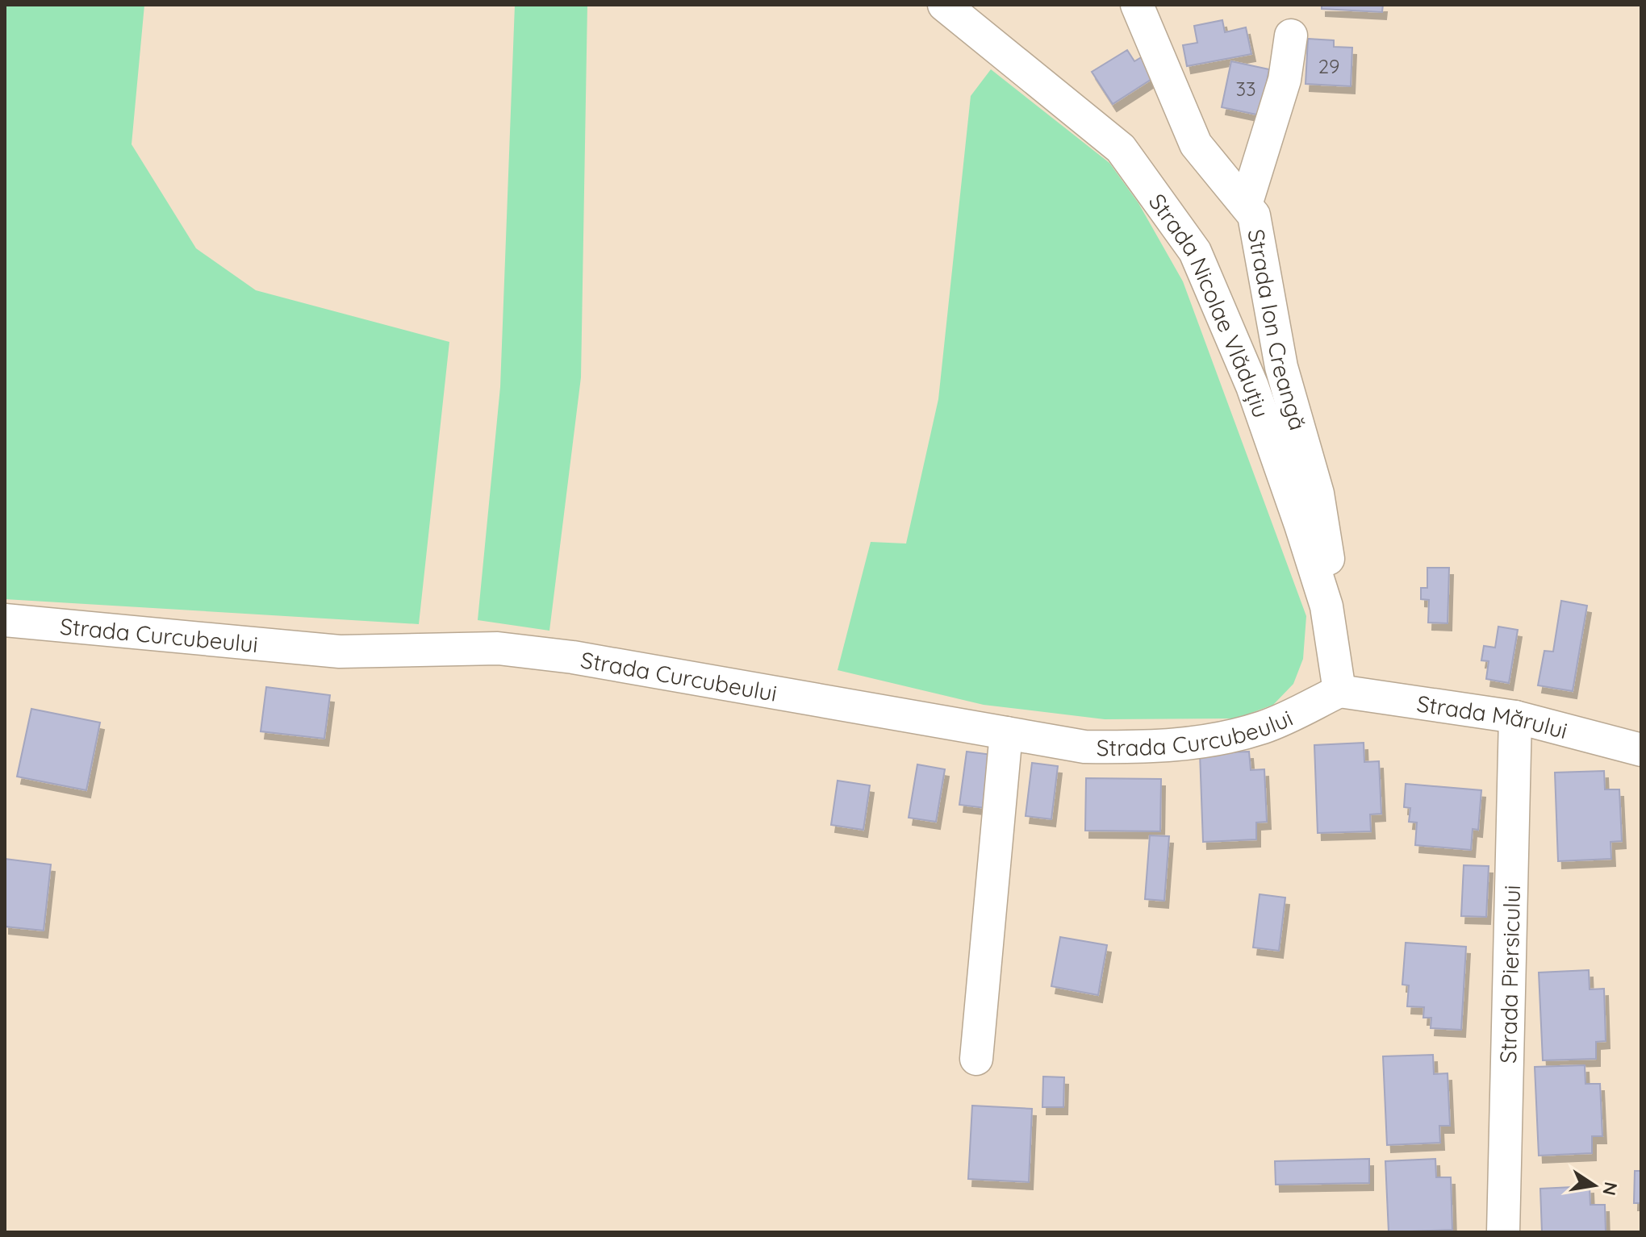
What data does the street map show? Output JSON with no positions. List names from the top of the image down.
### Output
{
  "streets": {
    "street": [
      "Strada Nicolae Vlăduțiu",
      "Strada Ion Creangă",
      "Strada Curcubeului",
      "Strada Mărului",
      "Strada Piersicului"
    ]
  },
  "crossings": [
    ["Strada Nicolae Vlăduțiu", "Strada Ion Creangă"],
    ["Strada Nicolae Vlăduțiu", "Strada Curcubeului"],
    ["Strada Nicolae Vlăduțiu", "Strada Mărului"],
    ["Strada Curcubeului", "Strada Mărului"],
    ["Strada Mărului", "Strada Piersicului"]
  ],
  "house_numbers": ["29", "33"],
  "north": "right"
}
